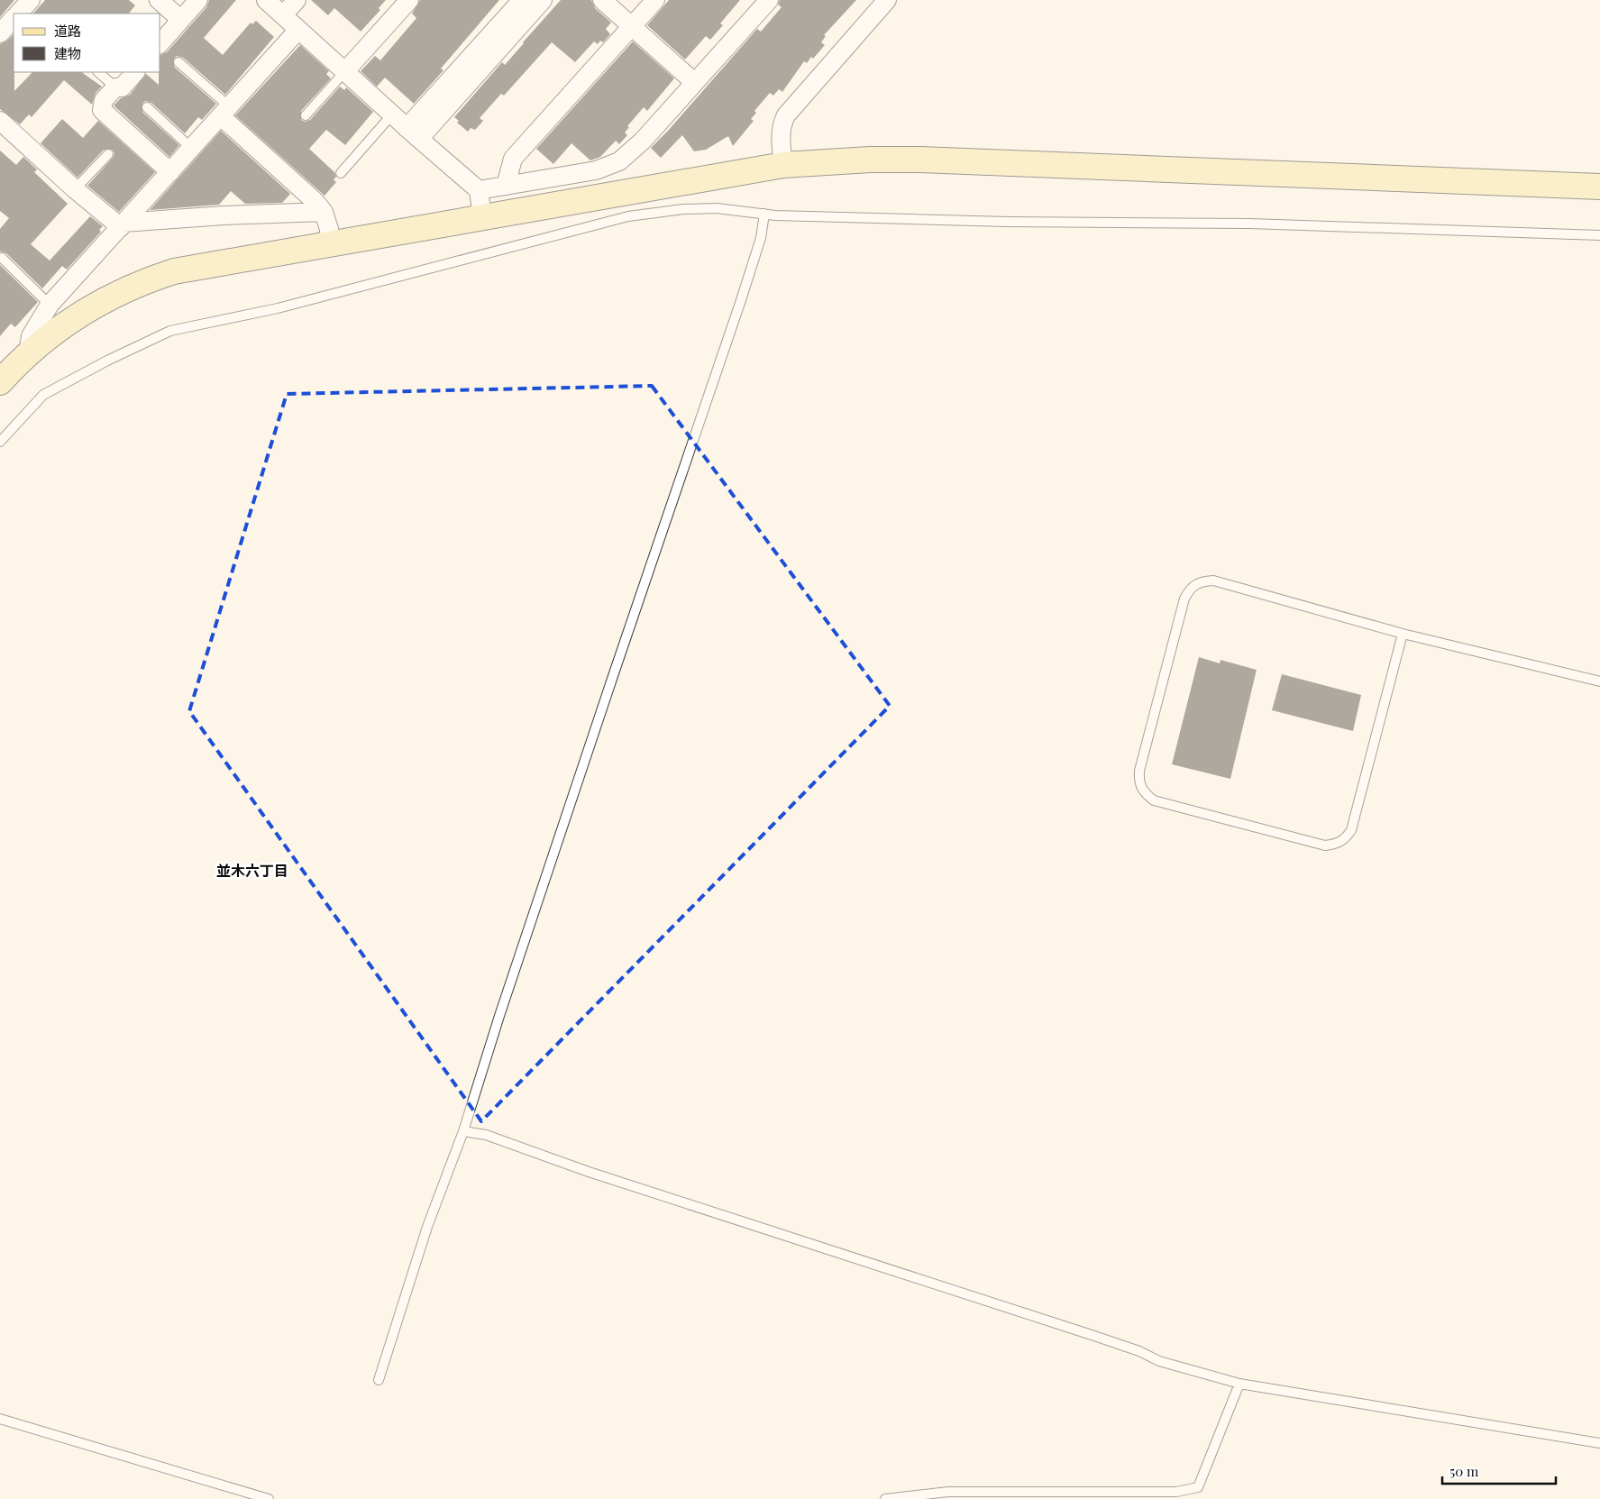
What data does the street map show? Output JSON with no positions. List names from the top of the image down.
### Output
{
  "districts": ["並木六丁目"],
  "legend": ["道路", "建物"],
  "scale_bar": "50 m"
}
